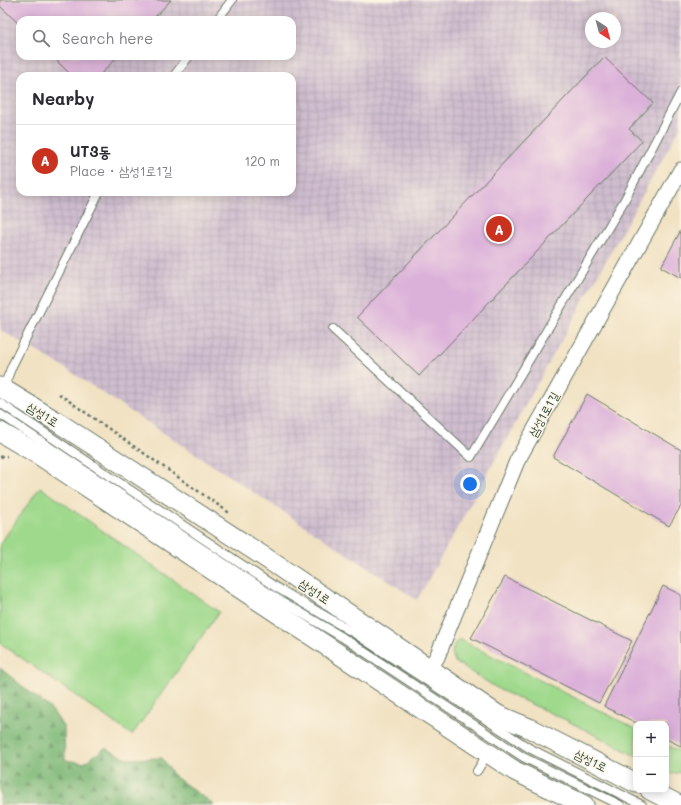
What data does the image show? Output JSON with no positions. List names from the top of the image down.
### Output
{
  "streets": {
    "street": ["삼성1로", "삼성1로1길"]
  },
  "crossings": [
    ["삼성1로", "삼성1로1길"]
  ],
  "north": "bottom right",
  "page": {
    "search": "Search here",
    "heading": "Nearby",
    "list": [
      {
        "mark": "A",
        "name": "UT3동",
        "note": "Place · 삼성1로1길",
        "value": "120 m"
      }
    ],
    "pins": "A",
    "map_buttons": ["+", "−"]
  }
}
